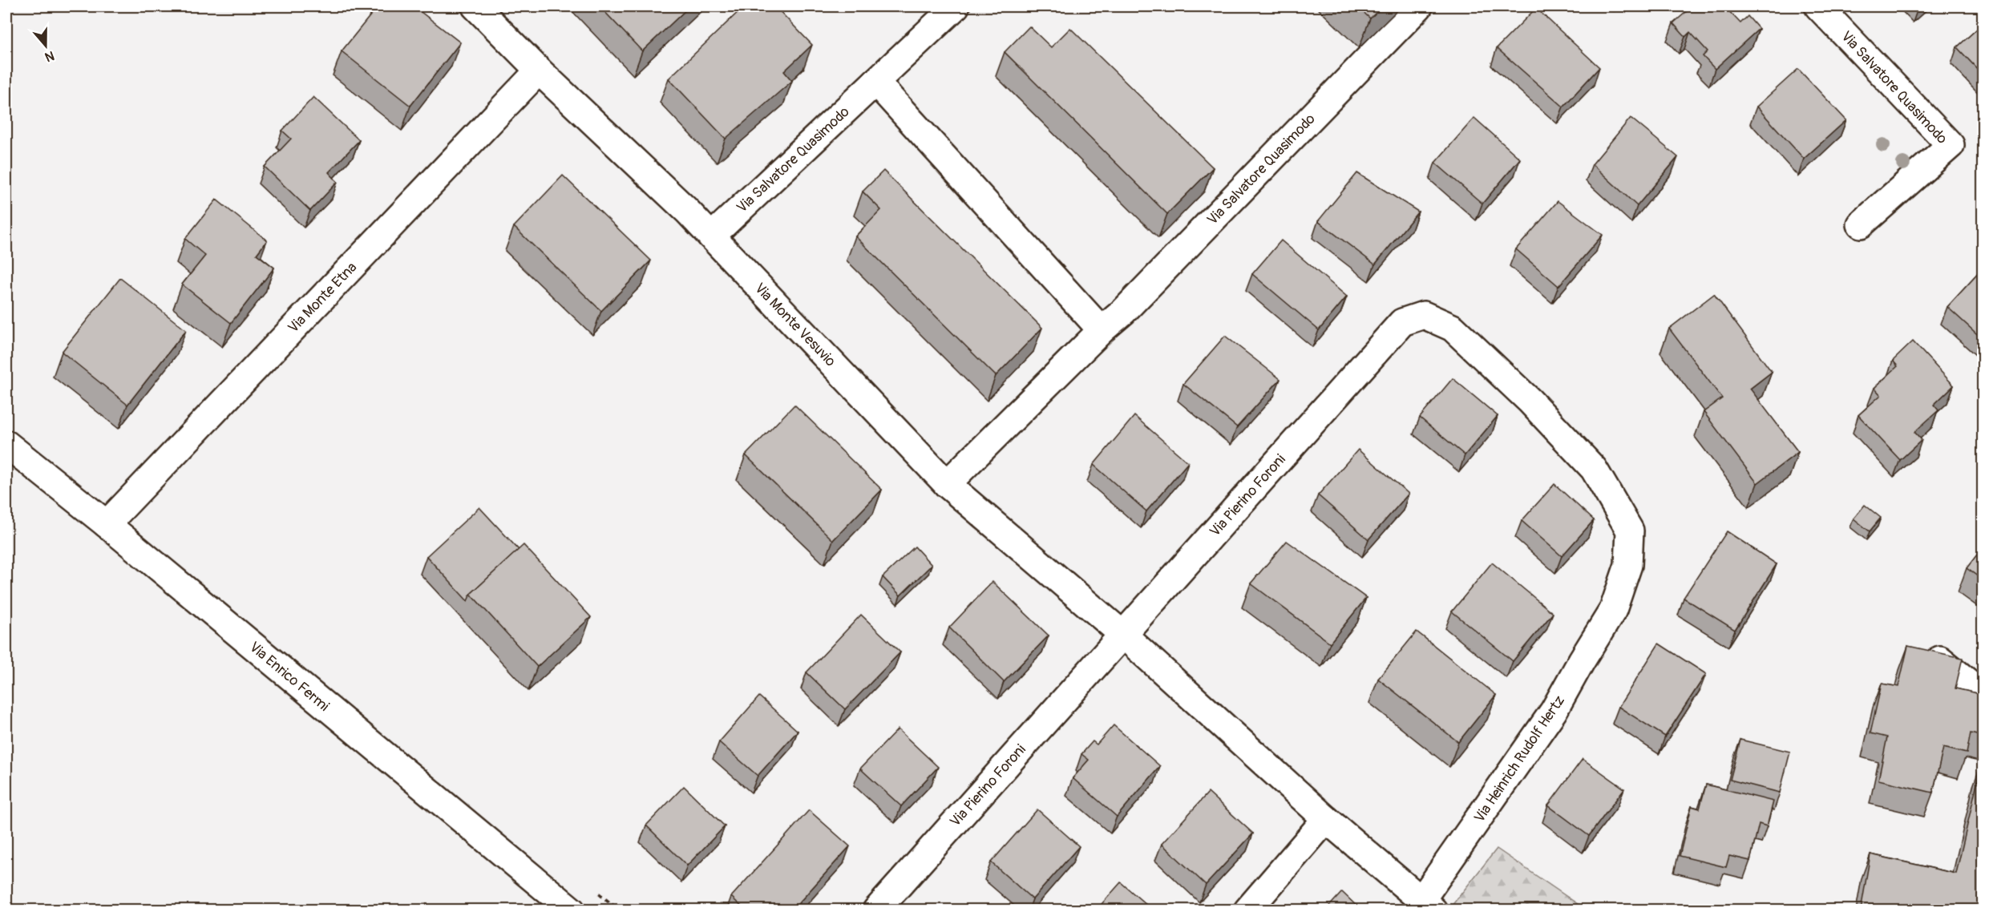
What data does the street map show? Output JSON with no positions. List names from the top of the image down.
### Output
{
  "streets": {
    "street": [
      "Via Salvatore Quasimodo",
      "Via Monte Etna",
      "Via Monte Vesuvio",
      "Via Pierino Foroni",
      "Via Enrico Fermi",
      "Via Heinrich Rudolf Hertz"
    ]
  },
  "crossings": [
    ["Via Salvatore Quasimodo", "Via Monte Vesuvio"],
    ["Via Monte Etna", "Via Monte Vesuvio"],
    ["Via Monte Etna", "Via Enrico Fermi"],
    ["Via Monte Vesuvio", "Via Pierino Foroni"],
    ["Via Monte Vesuvio", "Via Heinrich Rudolf Hertz"],
    ["Via Pierino Foroni", "Via Heinrich Rudolf Hertz"]
  ],
  "north": "bottom"
}
